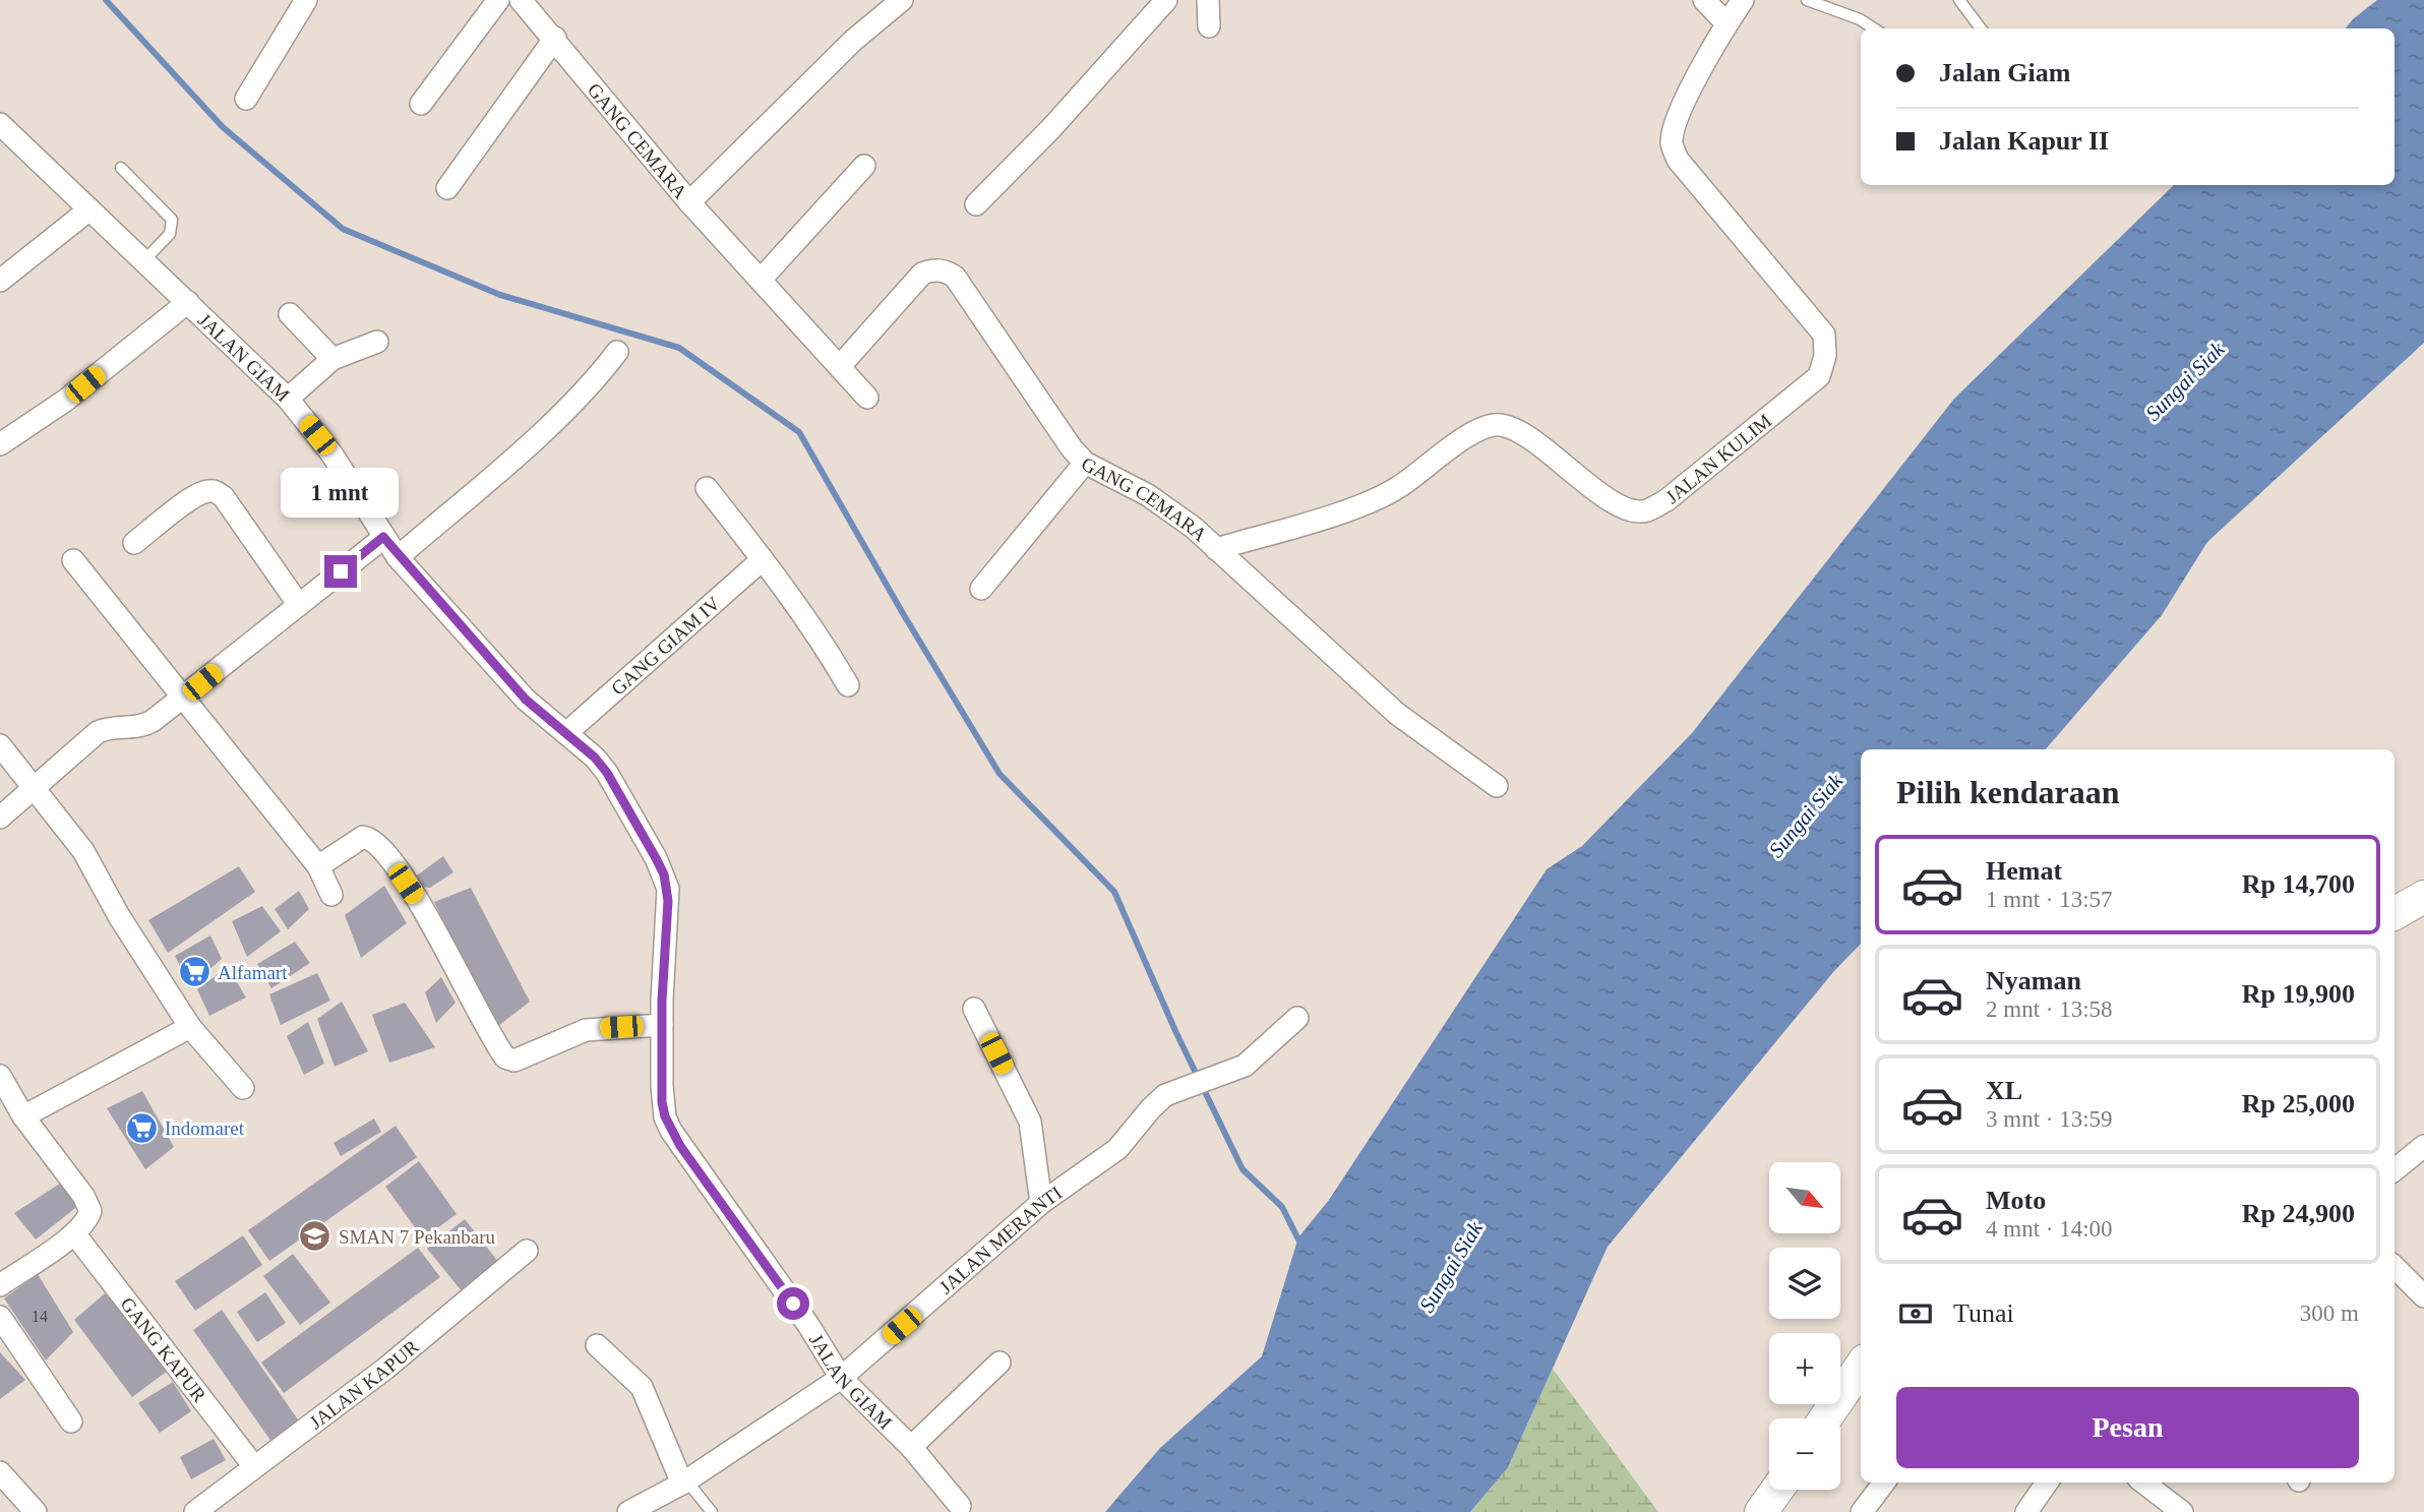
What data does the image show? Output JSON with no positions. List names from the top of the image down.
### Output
{
  "streets": {
    "street": [
      "GANG CEMARA",
      "JALAN GIAM",
      "JALAN KULIM",
      "GANG GIAM IV",
      "JALAN MERANTI",
      "GANG KAPUR",
      "JALAN KAPUR"
    ]
  },
  "crossings": [
    ["GANG CEMARA", "JALAN KULIM"],
    ["JALAN GIAM", "GANG GIAM IV"],
    ["JALAN GIAM", "JALAN MERANTI"],
    ["GANG KAPUR", "JALAN KAPUR"]
  ],
  "water": ["Sungai Siak"],
  "places": {
    "supermarket": ["Alfamart", "Indomaret"],
    "school or university": ["SMAN 7 Pekanbaru"]
  },
  "house_numbers": ["14"],
  "north": "bottom right",
  "page": {
    "banner": ["Jalan Giam", "Jalan Kapur II"],
    "bubble": "1 mnt",
    "heading": "Pilih kendaraan",
    "list": [
      {
        "name": "Hemat",
        "note": "1 mnt · 13:57",
        "value": "Rp 14,700"
      },
      {
        "name": "Nyaman",
        "note": "2 mnt · 13:58",
        "value": "Rp 19,900"
      },
      {
        "name": "XL",
        "note": "3 mnt · 13:59",
        "value": "Rp 25,000"
      },
      {
        "name": "Moto",
        "note": "4 mnt · 14:00",
        "value": "Rp 24,900"
      }
    ],
    "map_buttons": ["+", "−"],
    "pay": ["Tunai", "300 m"],
    "buttons": "Pesan"
  }
}
